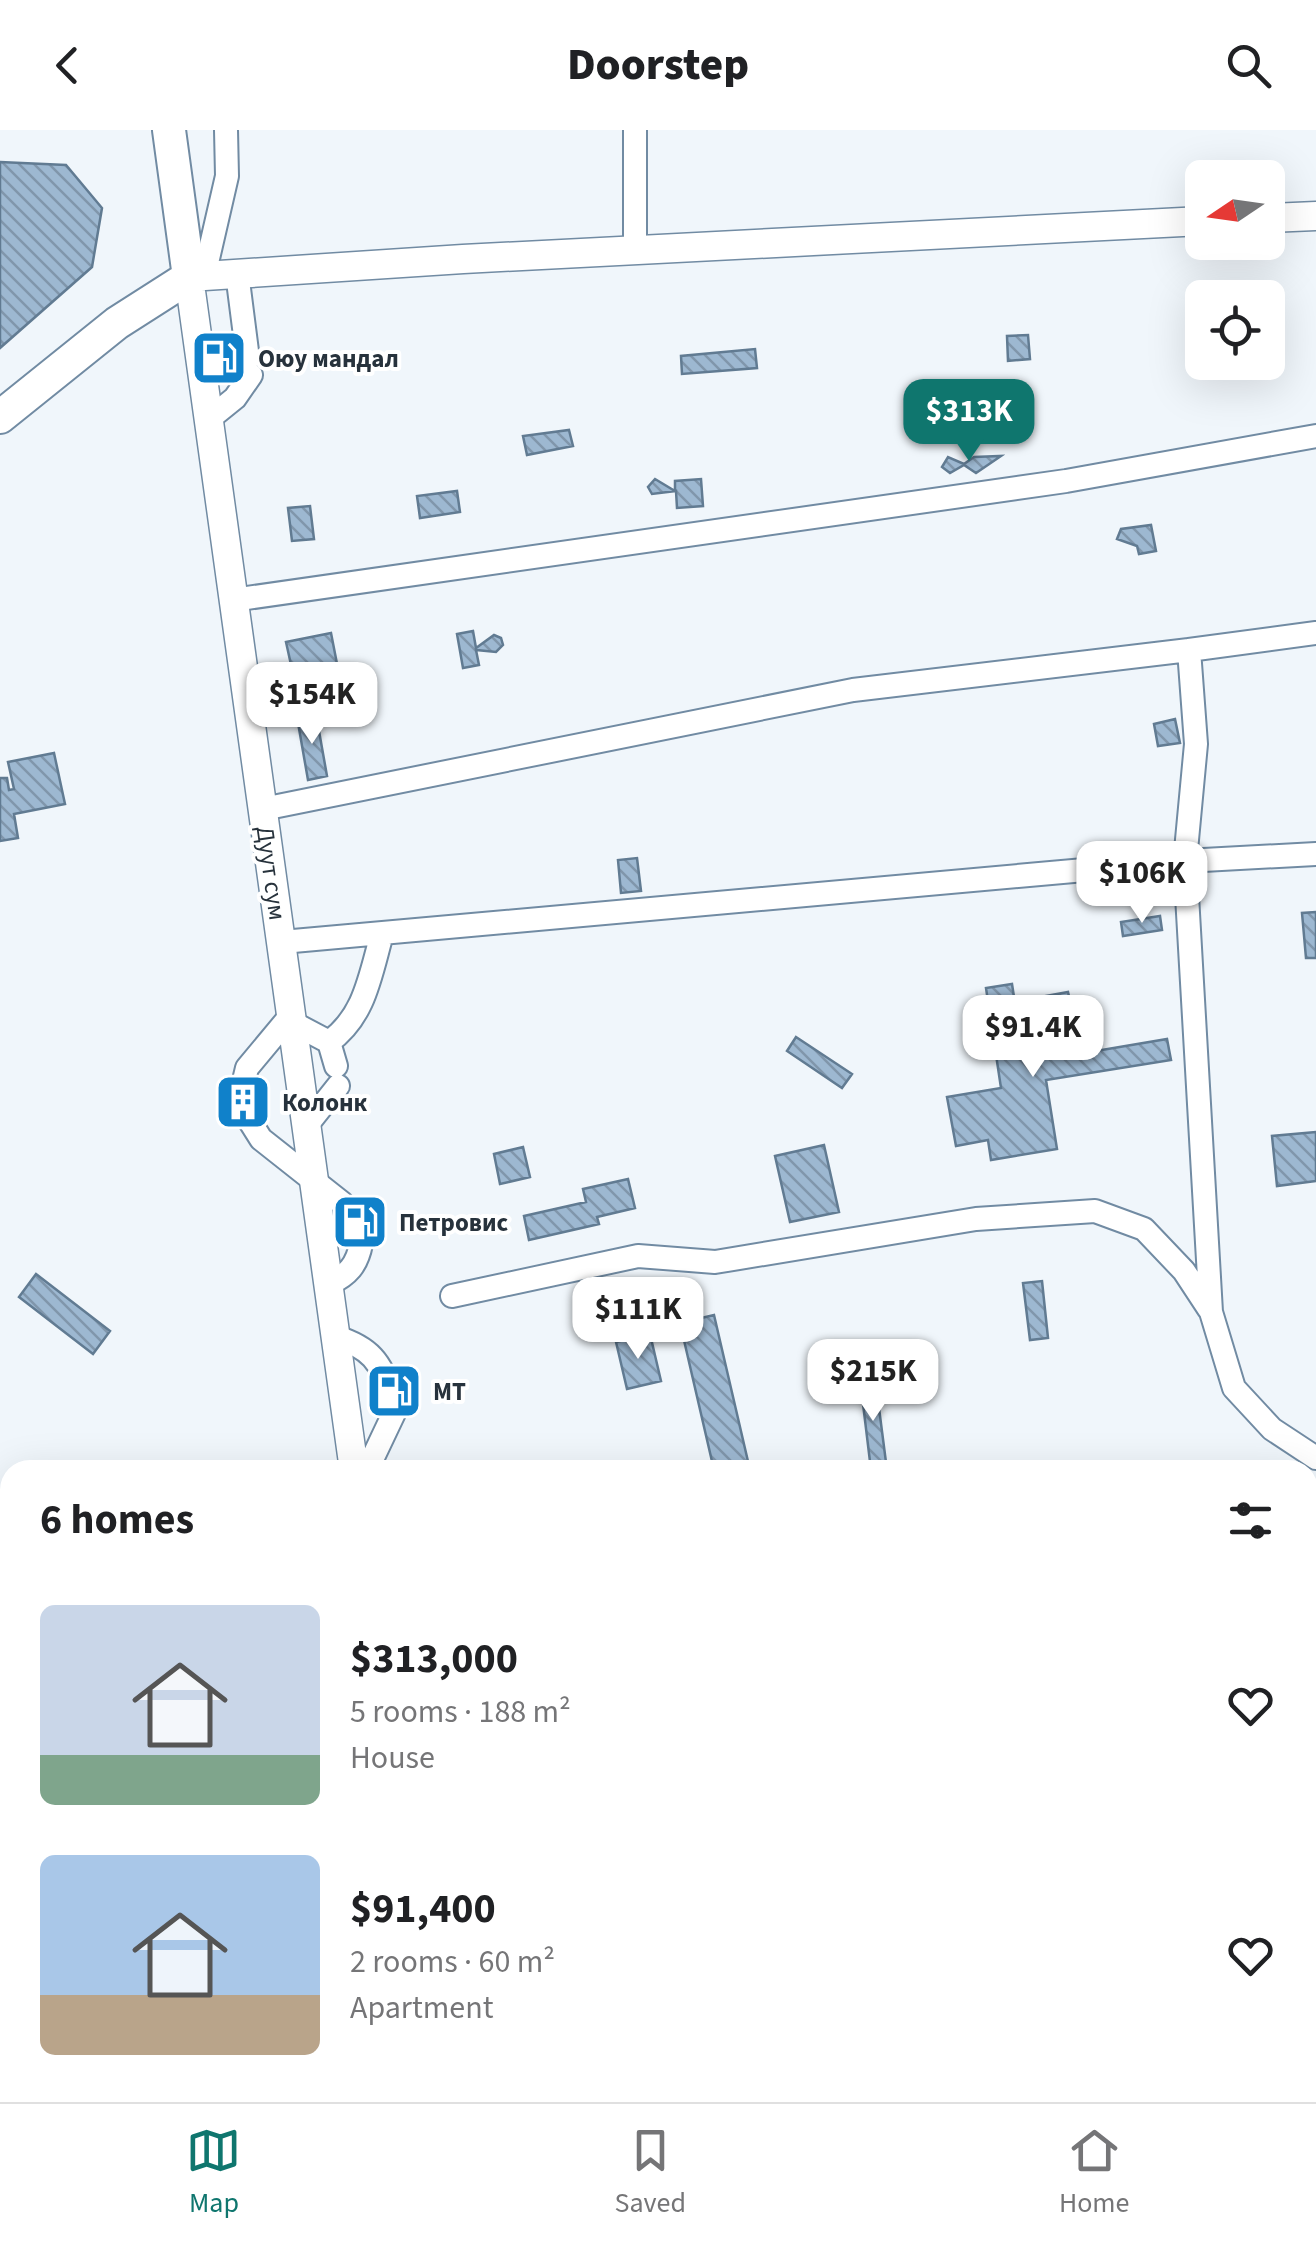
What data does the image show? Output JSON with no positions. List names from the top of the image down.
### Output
{
  "streets": {
    "main road": ["Дуут сум"]
  },
  "places": {
    "fuel station": ["Оюу мандал", "Петровиc", "MT"],
    "building": ["Колонк"]
  },
  "north": "left",
  "page": {
    "header": "Doorstep",
    "price": [
      "$313K",
      "$154K",
      "$106K",
      "$91.4K",
      "$111K",
      "$215K"
    ],
    "heading": "6 homes",
    "list": [
      {
        "name": "$313,000",
        "note": "5 rooms · 188 m² · House"
      },
      {
        "name": "$91,400",
        "note": "2 rooms · 60 m² · Apartment"
      }
    ],
    "tabs": ["Map", "Saved", "Home"]
  }
}
